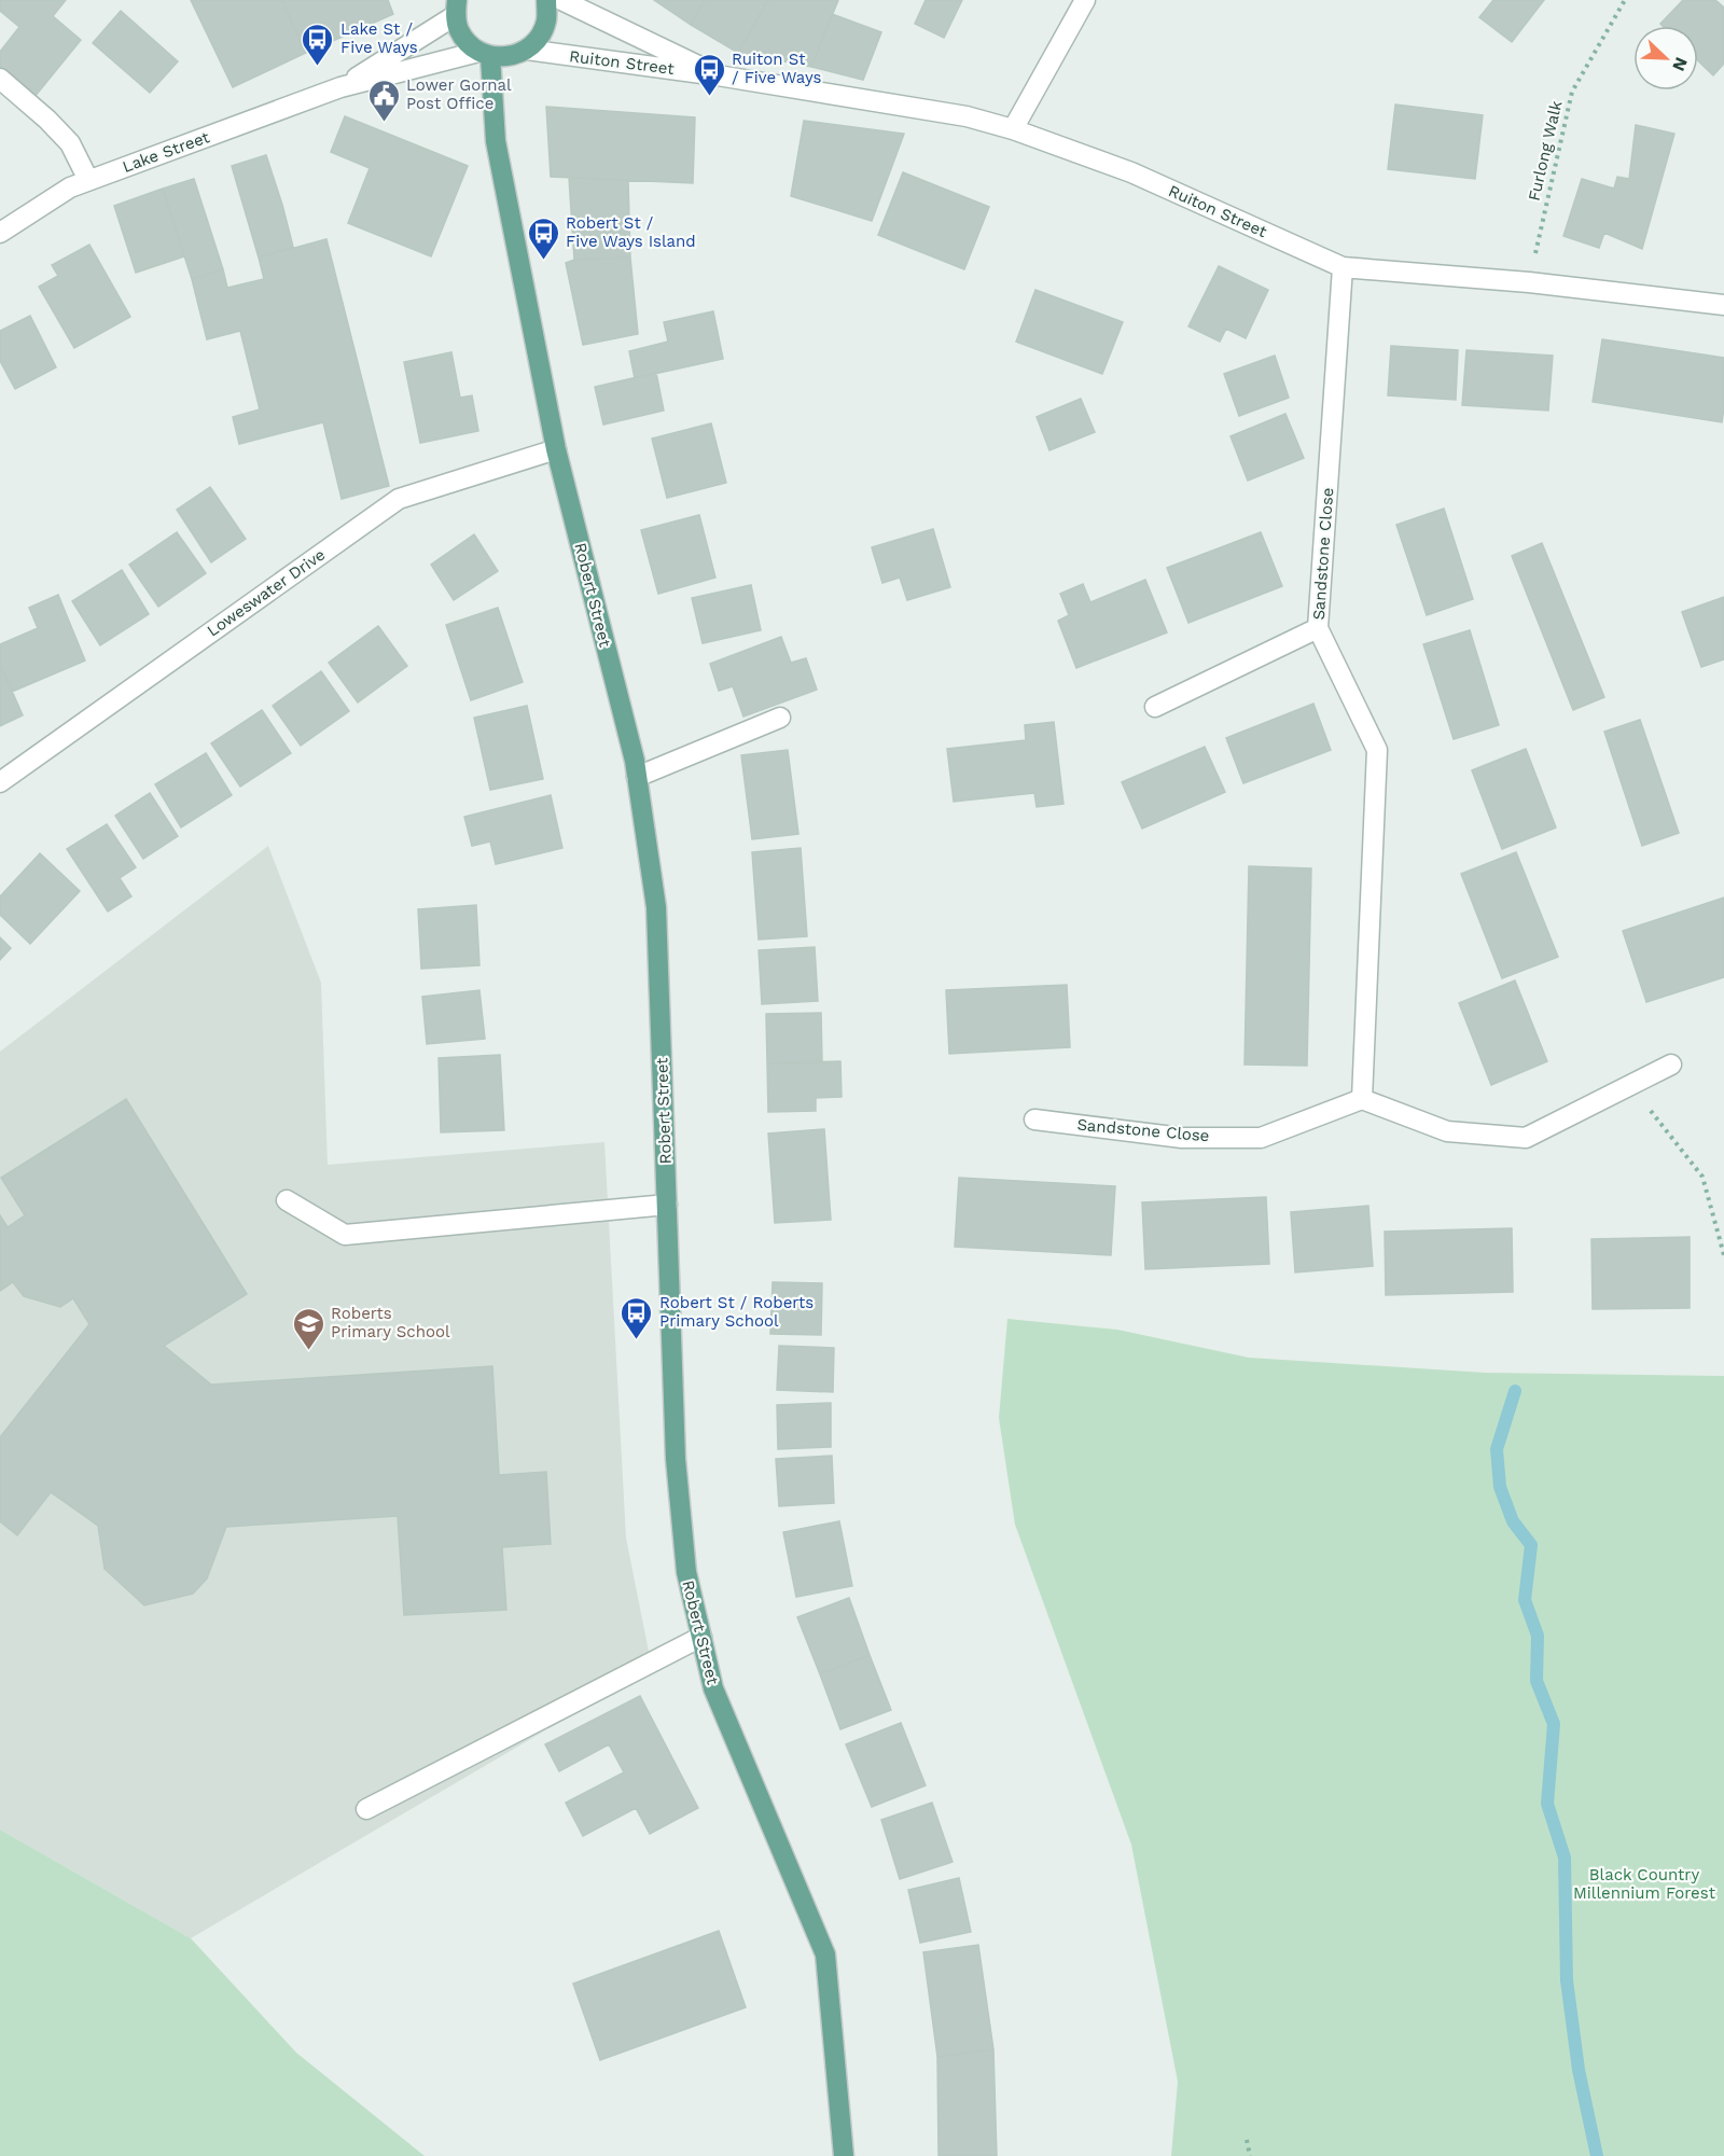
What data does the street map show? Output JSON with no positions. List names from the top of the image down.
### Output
{
  "streets": {
    "main road": ["Robert Street"],
    "street": [
      "Ruiton Street",
      "Lake Street",
      "Sandstone Close",
      "Loweswater Drive"
    ],
    "path": ["Furlong Walk"]
  },
  "crossings": [
    ["Ruiton Street", "Furlong Walk"],
    ["Ruiton Street", "Sandstone Close"],
    ["Lake Street", "Robert Street"],
    ["Loweswater Drive", "Robert Street"]
  ],
  "parks": ["Black Country Millennium Forest"],
  "places": {
    "bus stop": [
      "Lake St / Five Ways",
      "Ruiton St / Five Ways",
      "Robert St / Five Ways Island",
      "Robert St / Roberts Primary School"
    ],
    "public building": ["Lower Gornal Post Office"],
    "school or university": ["Roberts Primary School"]
  },
  "north": "bottom right"
}
